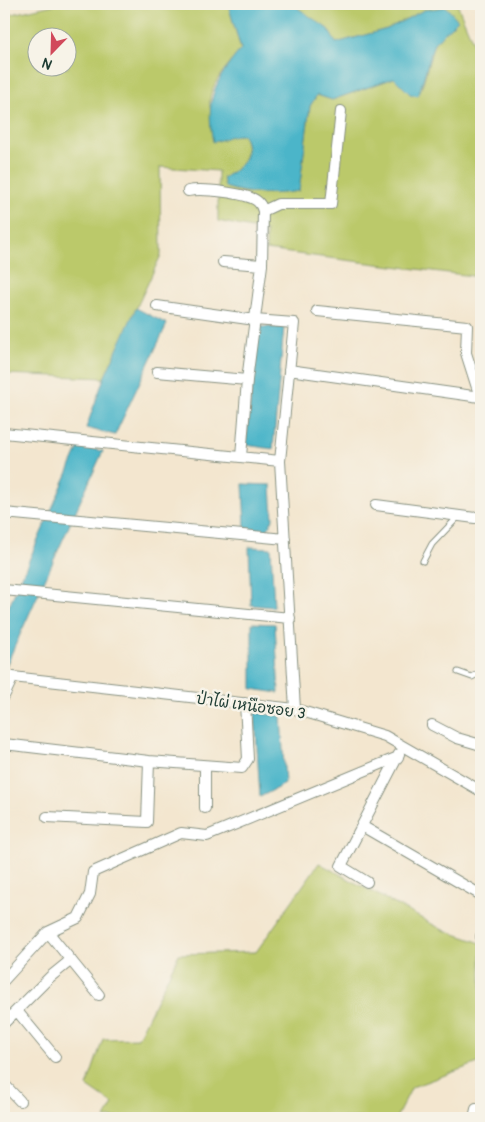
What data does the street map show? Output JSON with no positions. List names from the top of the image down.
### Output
{
  "streets": {
    "street": ["ป่าไผ่ เหนือซอย 3"]
  },
  "north": "bottom left"
}
